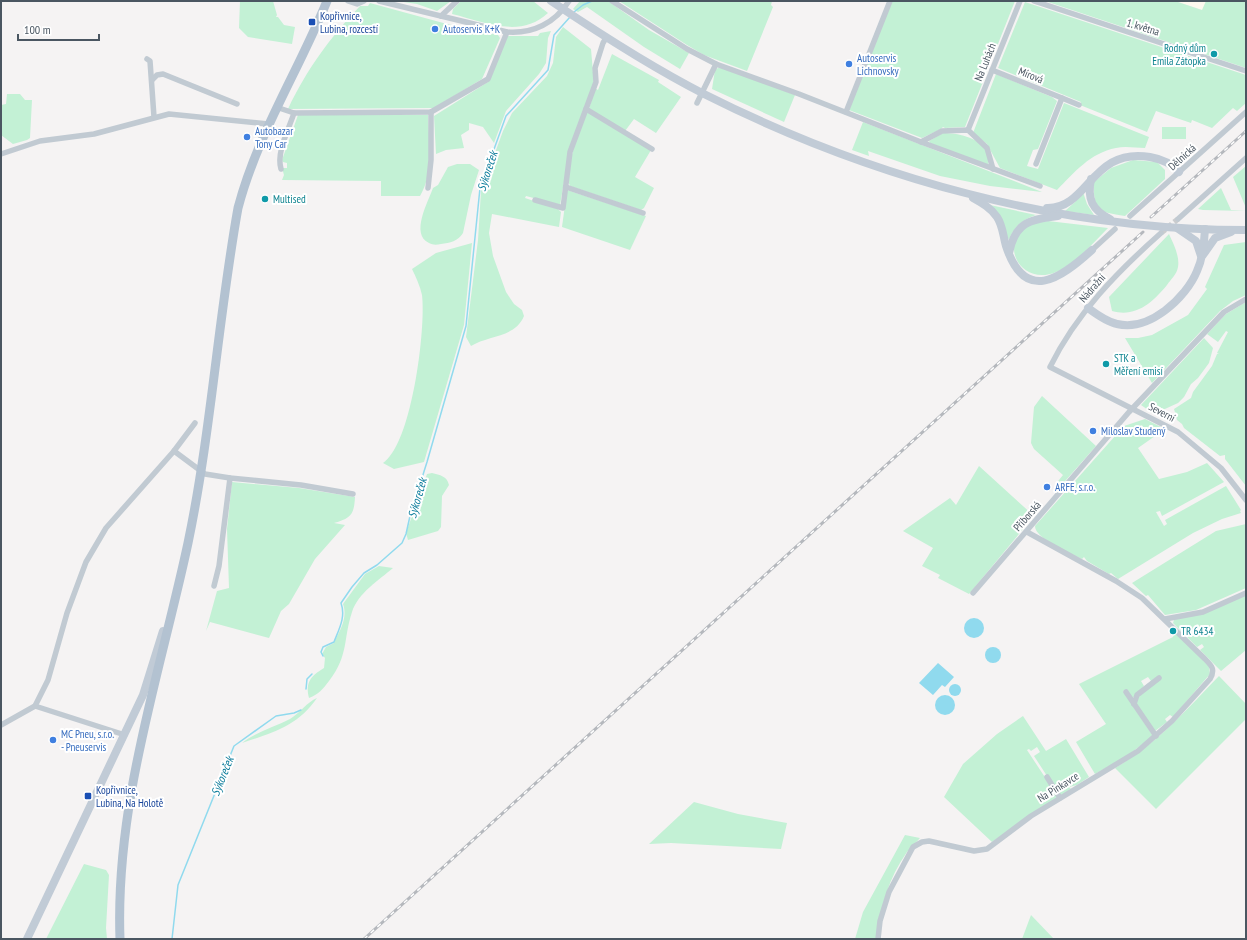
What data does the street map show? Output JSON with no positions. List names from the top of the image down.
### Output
{
  "streets": {
    "street": [
      "1. května",
      "Na Luhách",
      "Mírová",
      "Dělnická",
      "Nádražní",
      "Severní",
      "Příborská",
      "Na Pinkavce"
    ]
  },
  "crossings": [
    ["Na Luhách", "Mírová"],
    ["Nádražní", "Severní"],
    ["Severní", "Příborská"],
    ["Příborská", "Na Pinkavce"]
  ],
  "water": ["Sýkoreček"],
  "places": {
    "transit": ["Kopřivnice, Lubina, rozcestí", "Kopřivnice, Lubina, Na Holotě"],
    "other": [
      "Autoservis K+K",
      "Rodný dům Emila Zátopka",
      "Autoservis Lichnovsky",
      "Autobazar Tony Car",
      "Multised",
      "STK a Měření emisí",
      "Miloslav Studený",
      "ARFE, s.r.o.",
      "TR 6434",
      "MC Pneu, s.r.o. - Pneuservis"
    ]
  },
  "scale_bar": "100 m"
}
